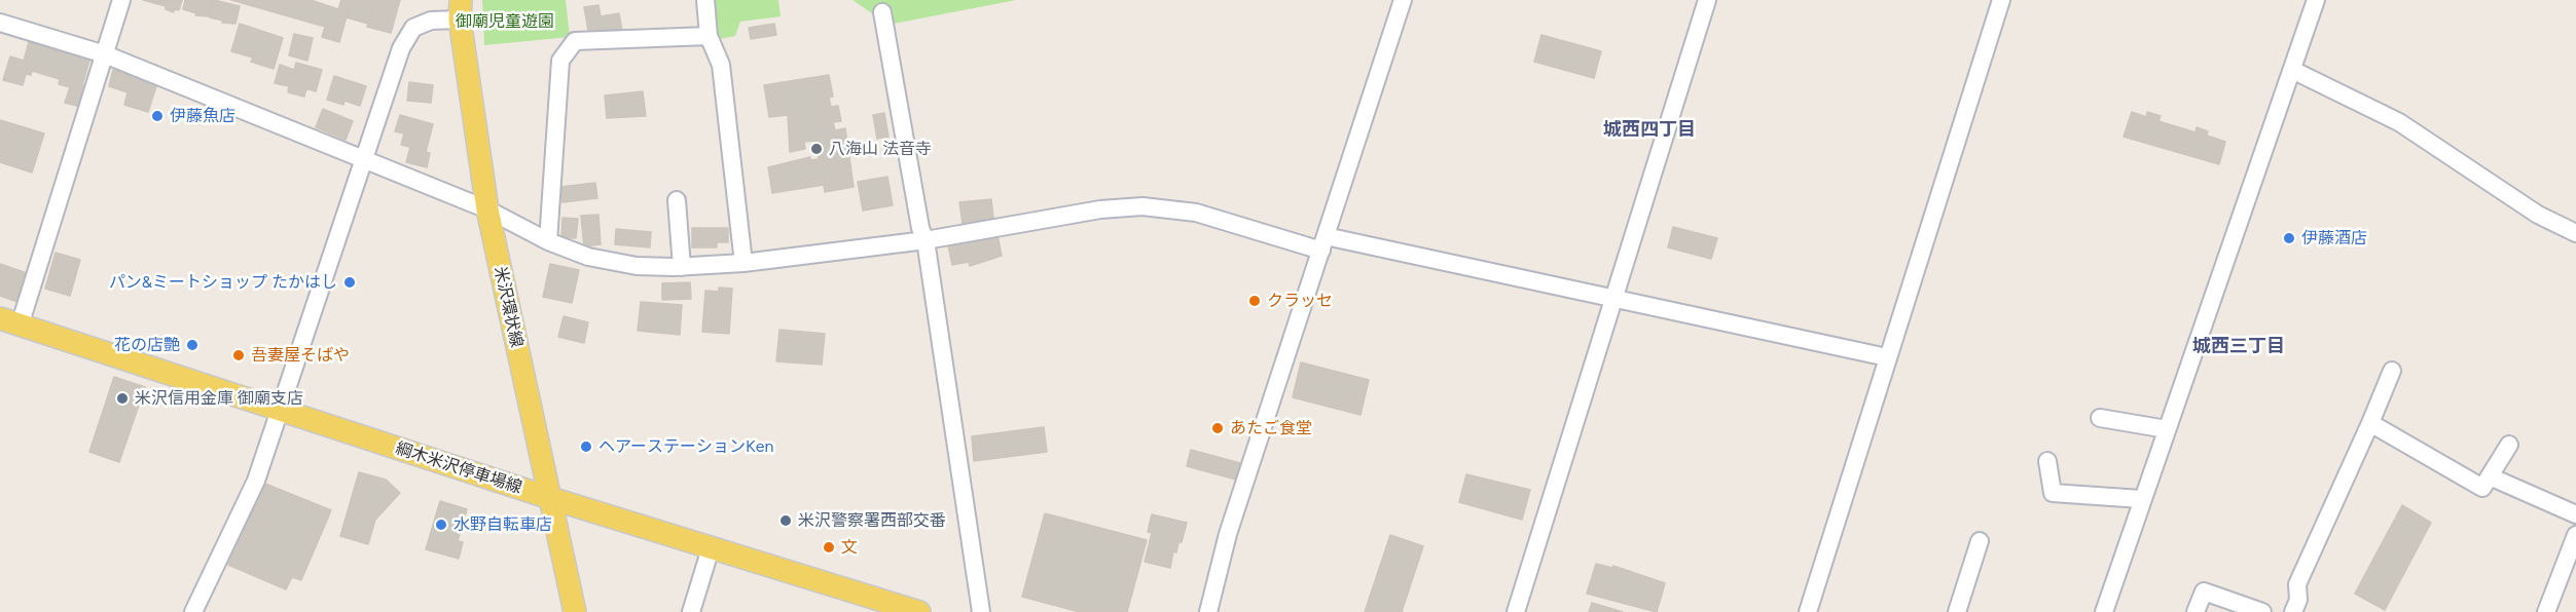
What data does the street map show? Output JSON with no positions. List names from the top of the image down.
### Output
{
  "streets": {
    "main road": ["米沢環状線", "綱木米沢停車場線"]
  },
  "crossings": [
    ["米沢環状線", "綱木米沢停車場線"]
  ],
  "districts": ["城西四丁目", "城西三丁目"],
  "parks": ["御廟児童遊園"],
  "places": [
    "伊藤魚店",
    "八海山 法音寺",
    "伊藤酒店",
    "パン&ミートショップ たかはし",
    "クラッセ",
    "花の店艶",
    "吾妻屋そばや",
    "米沢信用金庫 御廟支店",
    "あたご食堂",
    "ヘアーステーションKen",
    "米沢警察署西部交番",
    "水野自転車店",
    "文"
  ]
}
